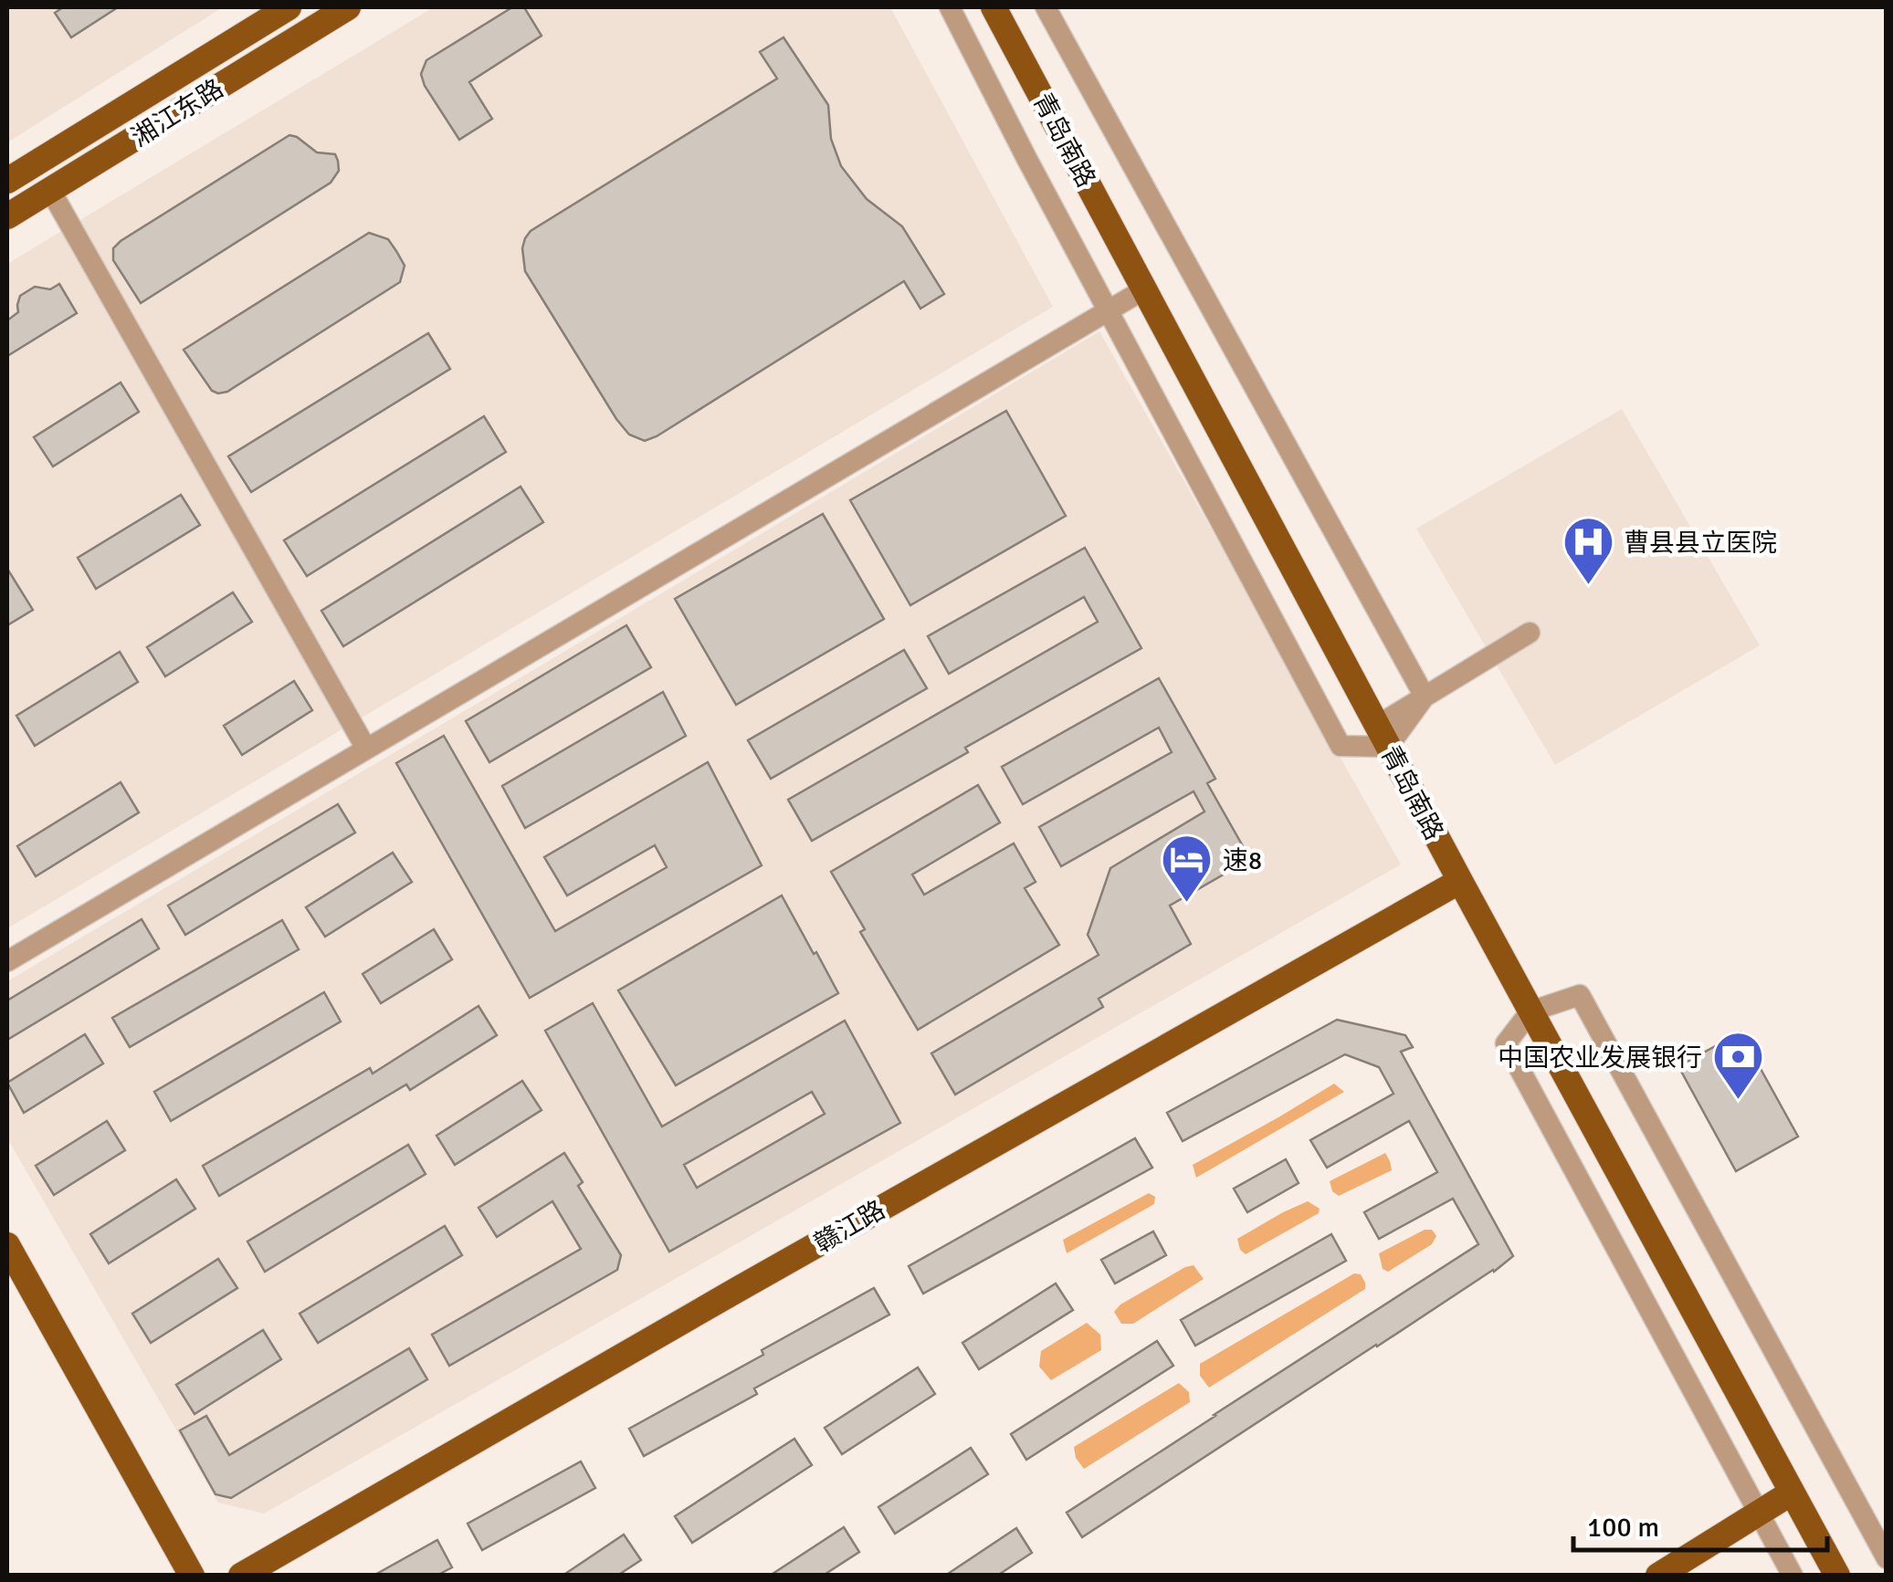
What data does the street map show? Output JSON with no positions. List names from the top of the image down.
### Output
{
  "streets": {
    "main road": ["湘江东路", "青岛南路", "赣江路"]
  },
  "crossings": [
    ["青岛南路", "赣江路"]
  ],
  "places": {
    "hospital": ["曹县县立医院"],
    "hotel": ["速8"],
    "bank": ["中国农业发展银行"]
  },
  "scale_bar": "100 m"
}
